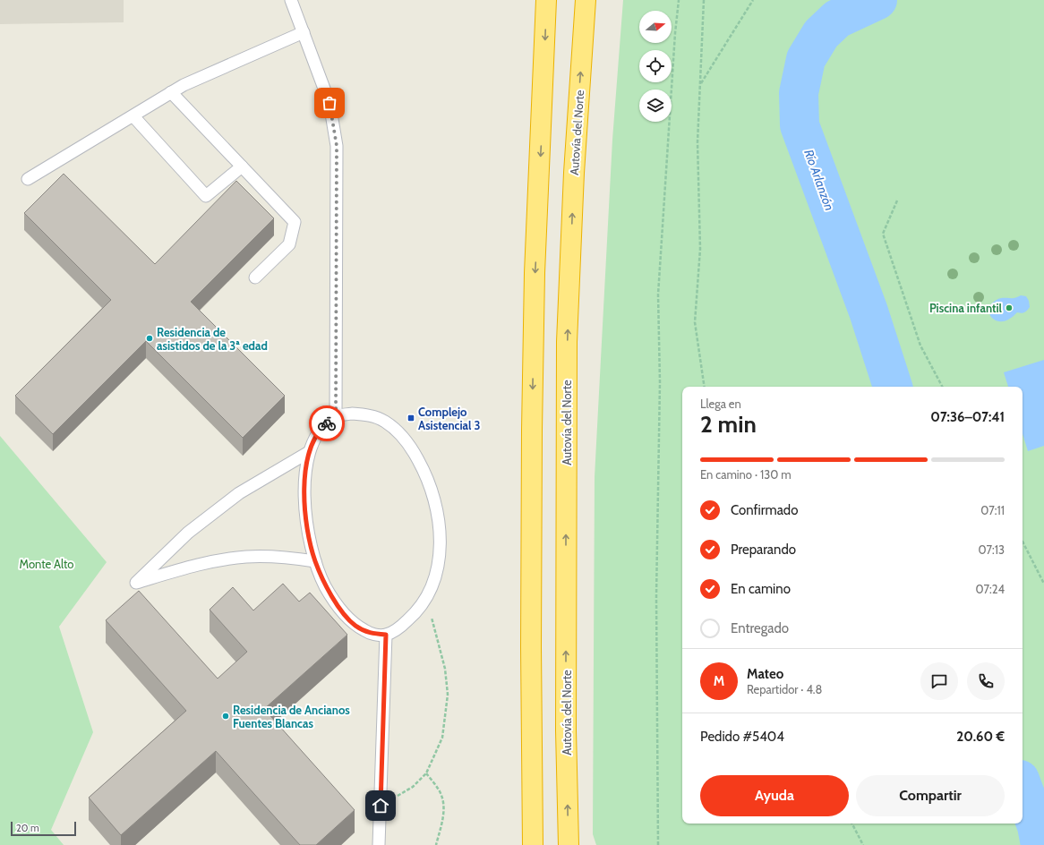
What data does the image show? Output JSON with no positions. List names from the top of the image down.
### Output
{
  "streets": {
    "highway": ["Autovía del Norte"]
  },
  "water": ["Río Arlanzón"],
  "parks": ["Monte Alto"],
  "places": {
    "other": ["Piscina infantil", "Residencia de asistidos de la 3ª edad", "Residencia de Ancianos Fuentes Blancas"],
    "transit": ["Complejo Asistencial 3"]
  },
  "scale_bar": "20 m",
  "north": "right",
  "page": {
    "heading": ["2 min", "Llega en", "07:36–07:41"],
    "panel": [
      "Mateo",
      "Repartidor · 4.8",
      "Pedido #5404",
      "20.60 €"
    ],
    "bar": "En camino · 130 m",
    "list": [
      ["Confirmado", "07:11"],
      ["Preparando", "07:13"],
      ["En camino", "07:24"],
      "Entregado"
    ],
    "round": "M",
    "buttons": ["Ayuda", "Compartir"],
    "scale": "20 m"
  }
}
